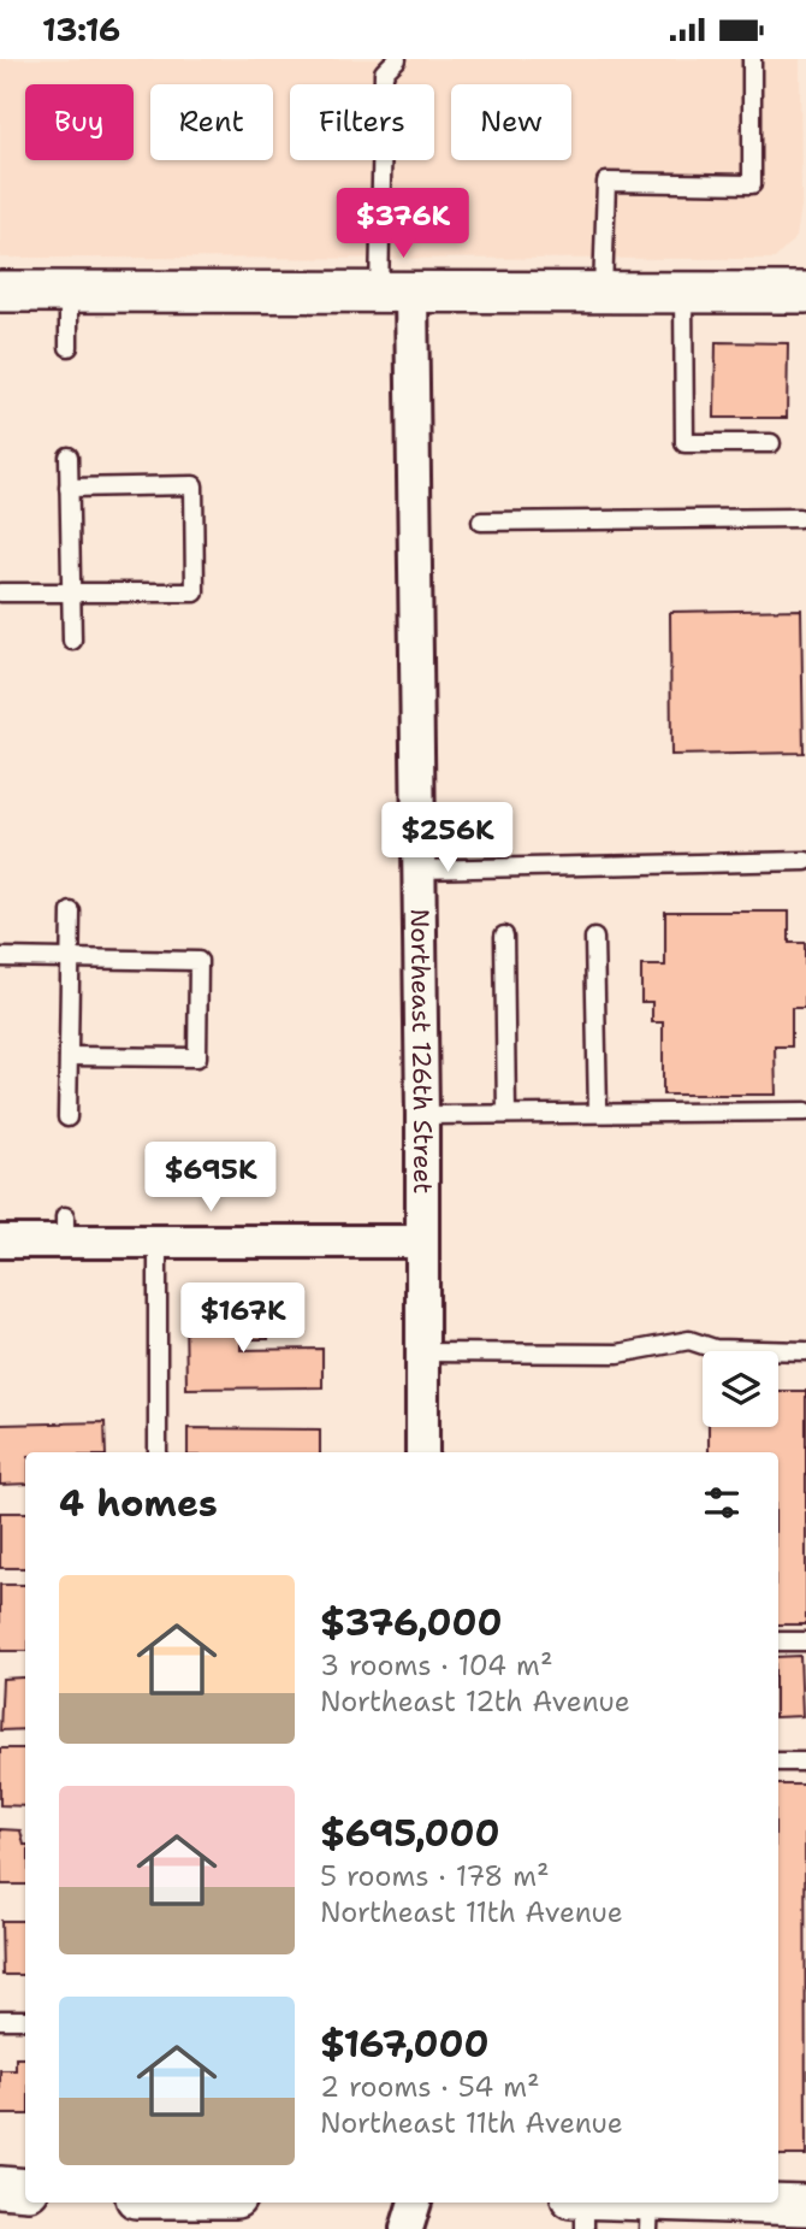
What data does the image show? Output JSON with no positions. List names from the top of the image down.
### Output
{
  "streets": {
    "street": ["Northeast 126th Street"]
  },
  "page": {
    "status": "13:16",
    "chip": [
      "Buy",
      "Rent",
      "Filters",
      "New"
    ],
    "price": [
      "$376K",
      "$256K",
      "$695K",
      "$167K"
    ],
    "heading": "4 homes",
    "list": [
      {
        "name": "$376,000",
        "note": "3 rooms · 104 m² · Northeast 12th Avenue"
      },
      {
        "name": "$695,000",
        "note": "5 rooms · 178 m² · Northeast 11th Avenue"
      },
      {
        "name": "$167,000",
        "note": "2 rooms · 54 m² · Northeast 11th Avenue"
      }
    ]
  }
}
